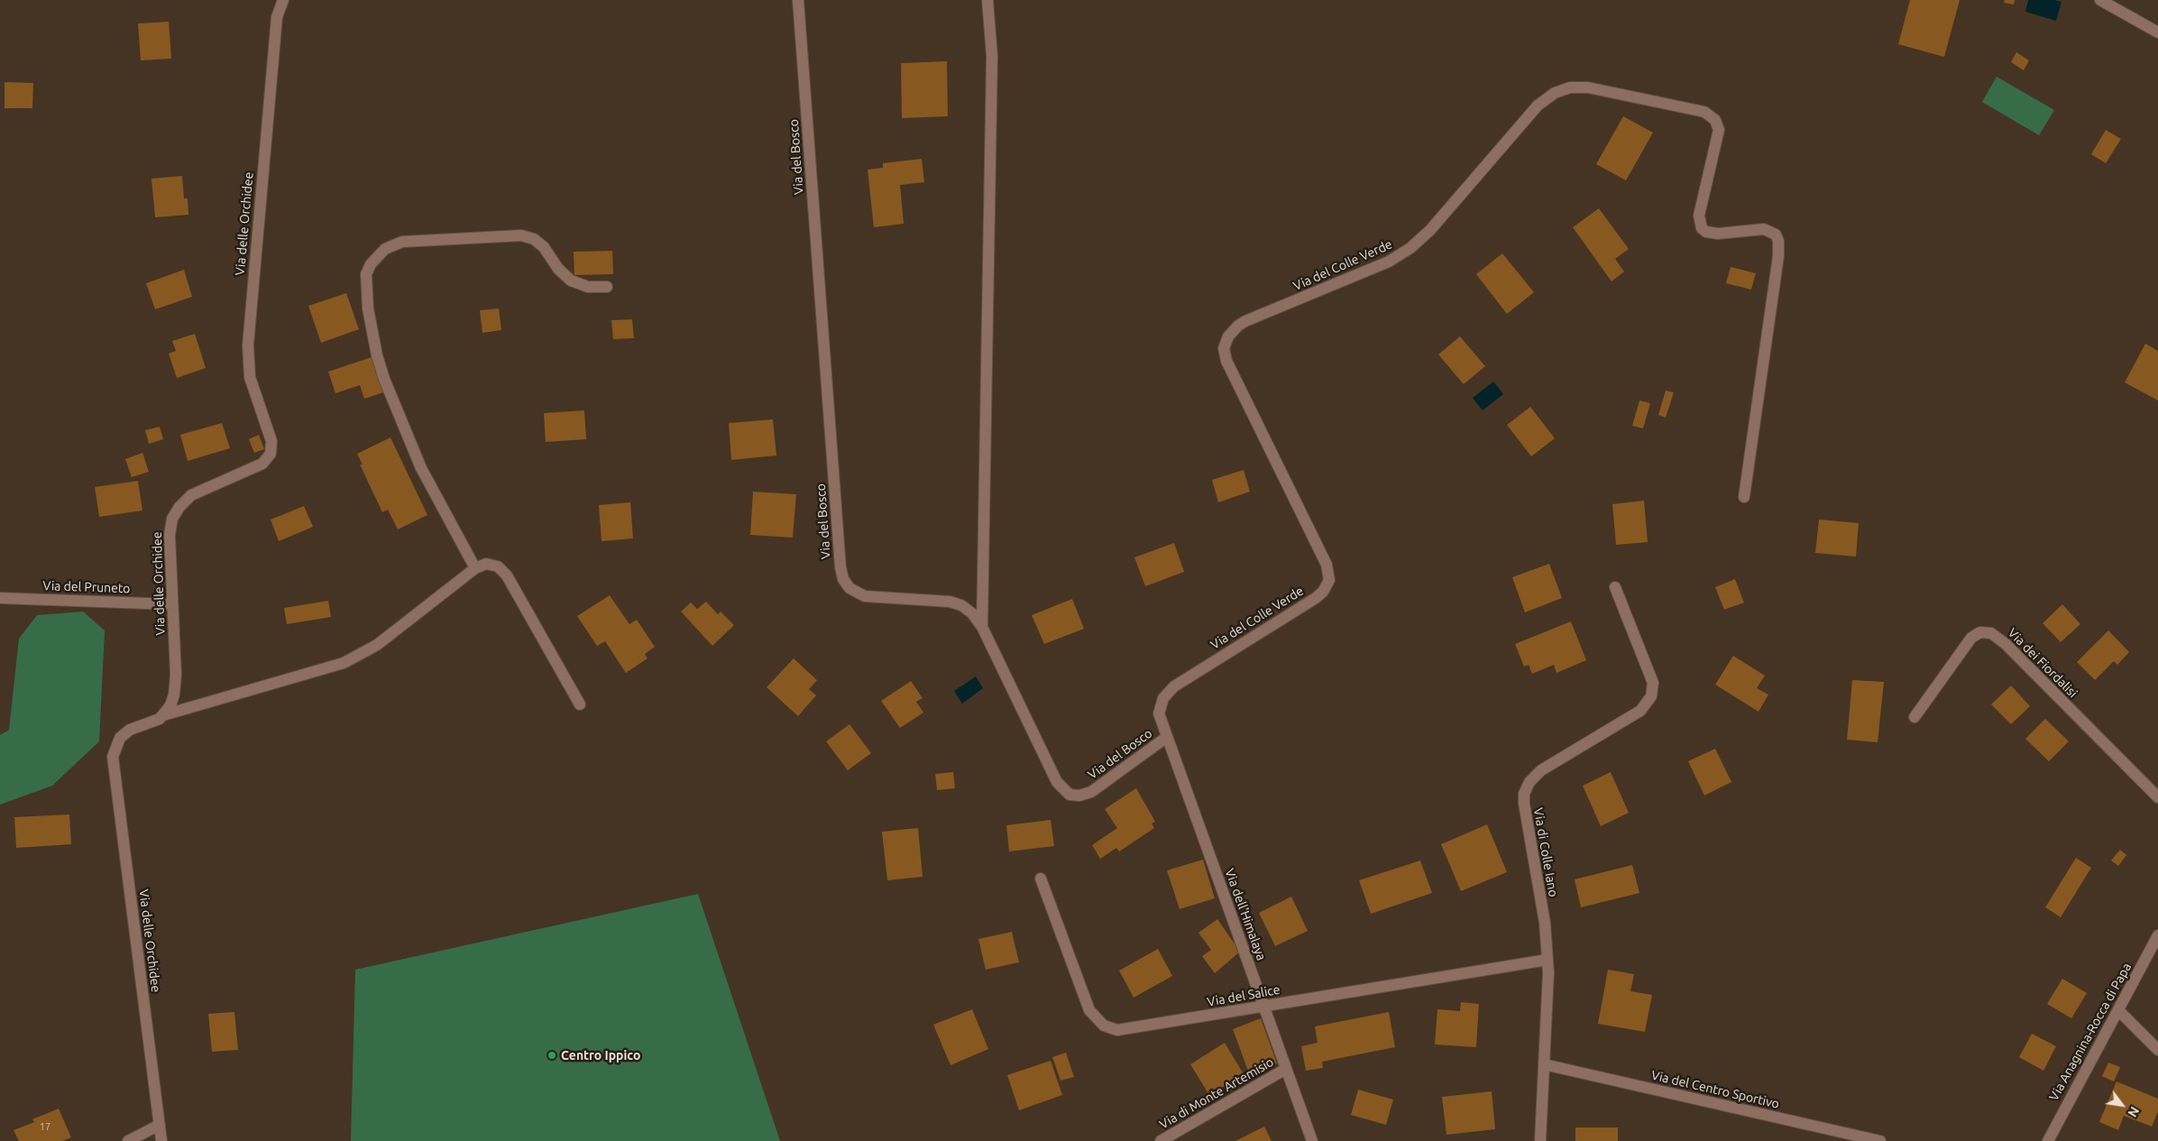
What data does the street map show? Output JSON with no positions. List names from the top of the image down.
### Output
{
  "streets": {
    "street": [
      "Via del Bosco",
      "Via delle Orchidee",
      "Via del Colle Verde",
      "Via del Pruneto",
      "Via dei Fiordalisi",
      "Via di Colle Iano",
      "Via dell'Himalaya",
      "Via del Salice",
      "Via Anagnina-Rocca di Papa",
      "Via del Centro Sportivo",
      "Via di Monte Artemisio"
    ]
  },
  "crossings": [
    ["Via del Bosco", "Via dell'Himalaya"],
    ["Via delle Orchidee", "Via del Pruneto"],
    ["Via del Colle Verde", "Via dell'Himalaya"],
    ["Via di Colle Iano", "Via del Salice"],
    ["Via di Colle Iano", "Via del Centro Sportivo"],
    ["Via dell'Himalaya", "Via del Salice"],
    ["Via dell'Himalaya", "Via di Monte Artemisio"]
  ],
  "places": ["Centro Ippico"],
  "house_numbers": ["17"],
  "north": "bottom right"
}
